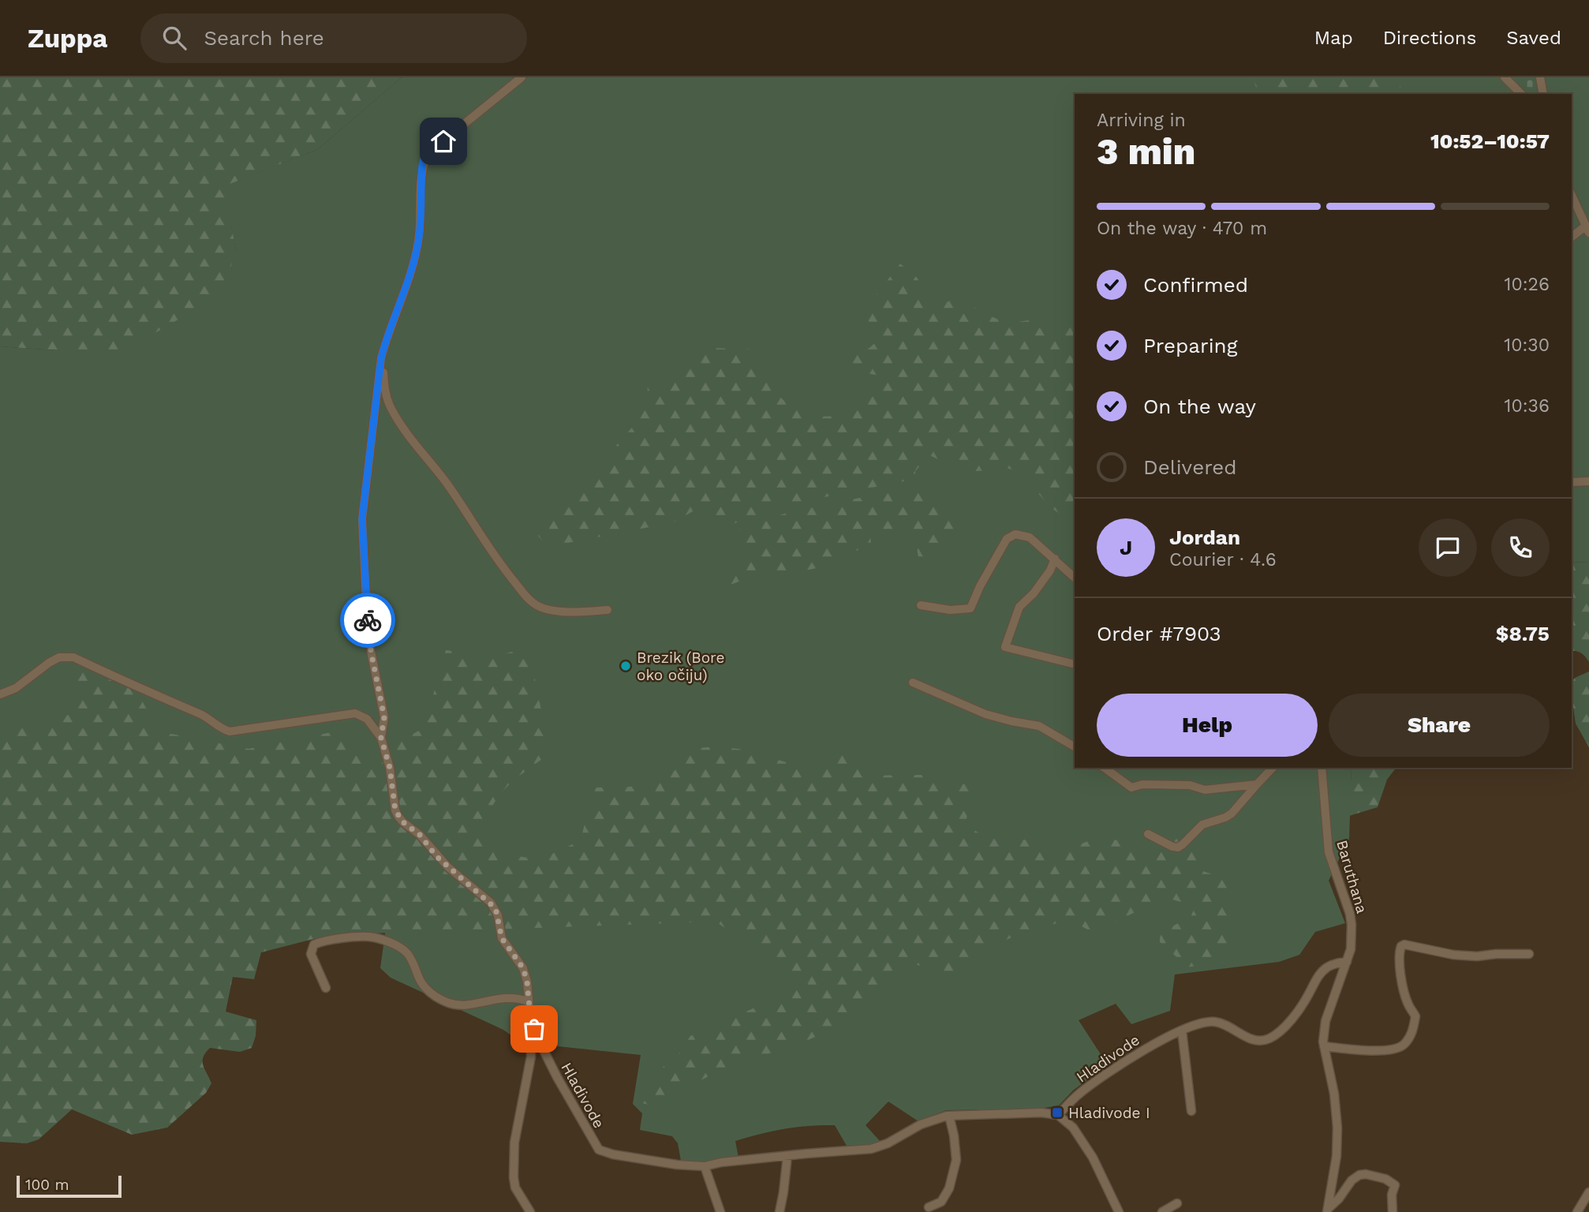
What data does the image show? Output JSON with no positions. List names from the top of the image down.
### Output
{
  "streets": {
    "street": ["Baruthana", "Hladivode"]
  },
  "places": {
    "other": ["Brezik (Bore oko očiju)"],
    "transit": ["Hladivode I"]
  },
  "scale_bar": "100 m",
  "page": {
    "header": "Zuppa",
    "search": "Search here",
    "nav": ["Map", "Directions", "Saved"],
    "heading": ["3 min", "Arriving in", "10:52–10:57"],
    "panel": [
      "Jordan",
      "Courier · 4.6",
      "Order #7903",
      "$8.75"
    ],
    "bar": "On the way · 470 m",
    "list": [
      ["Confirmed", "10:26"],
      ["Preparing", "10:30"],
      ["On the way", "10:36"],
      "Delivered"
    ],
    "round": "J",
    "buttons": ["Help", "Share"],
    "scale": "100 m"
  }
}
